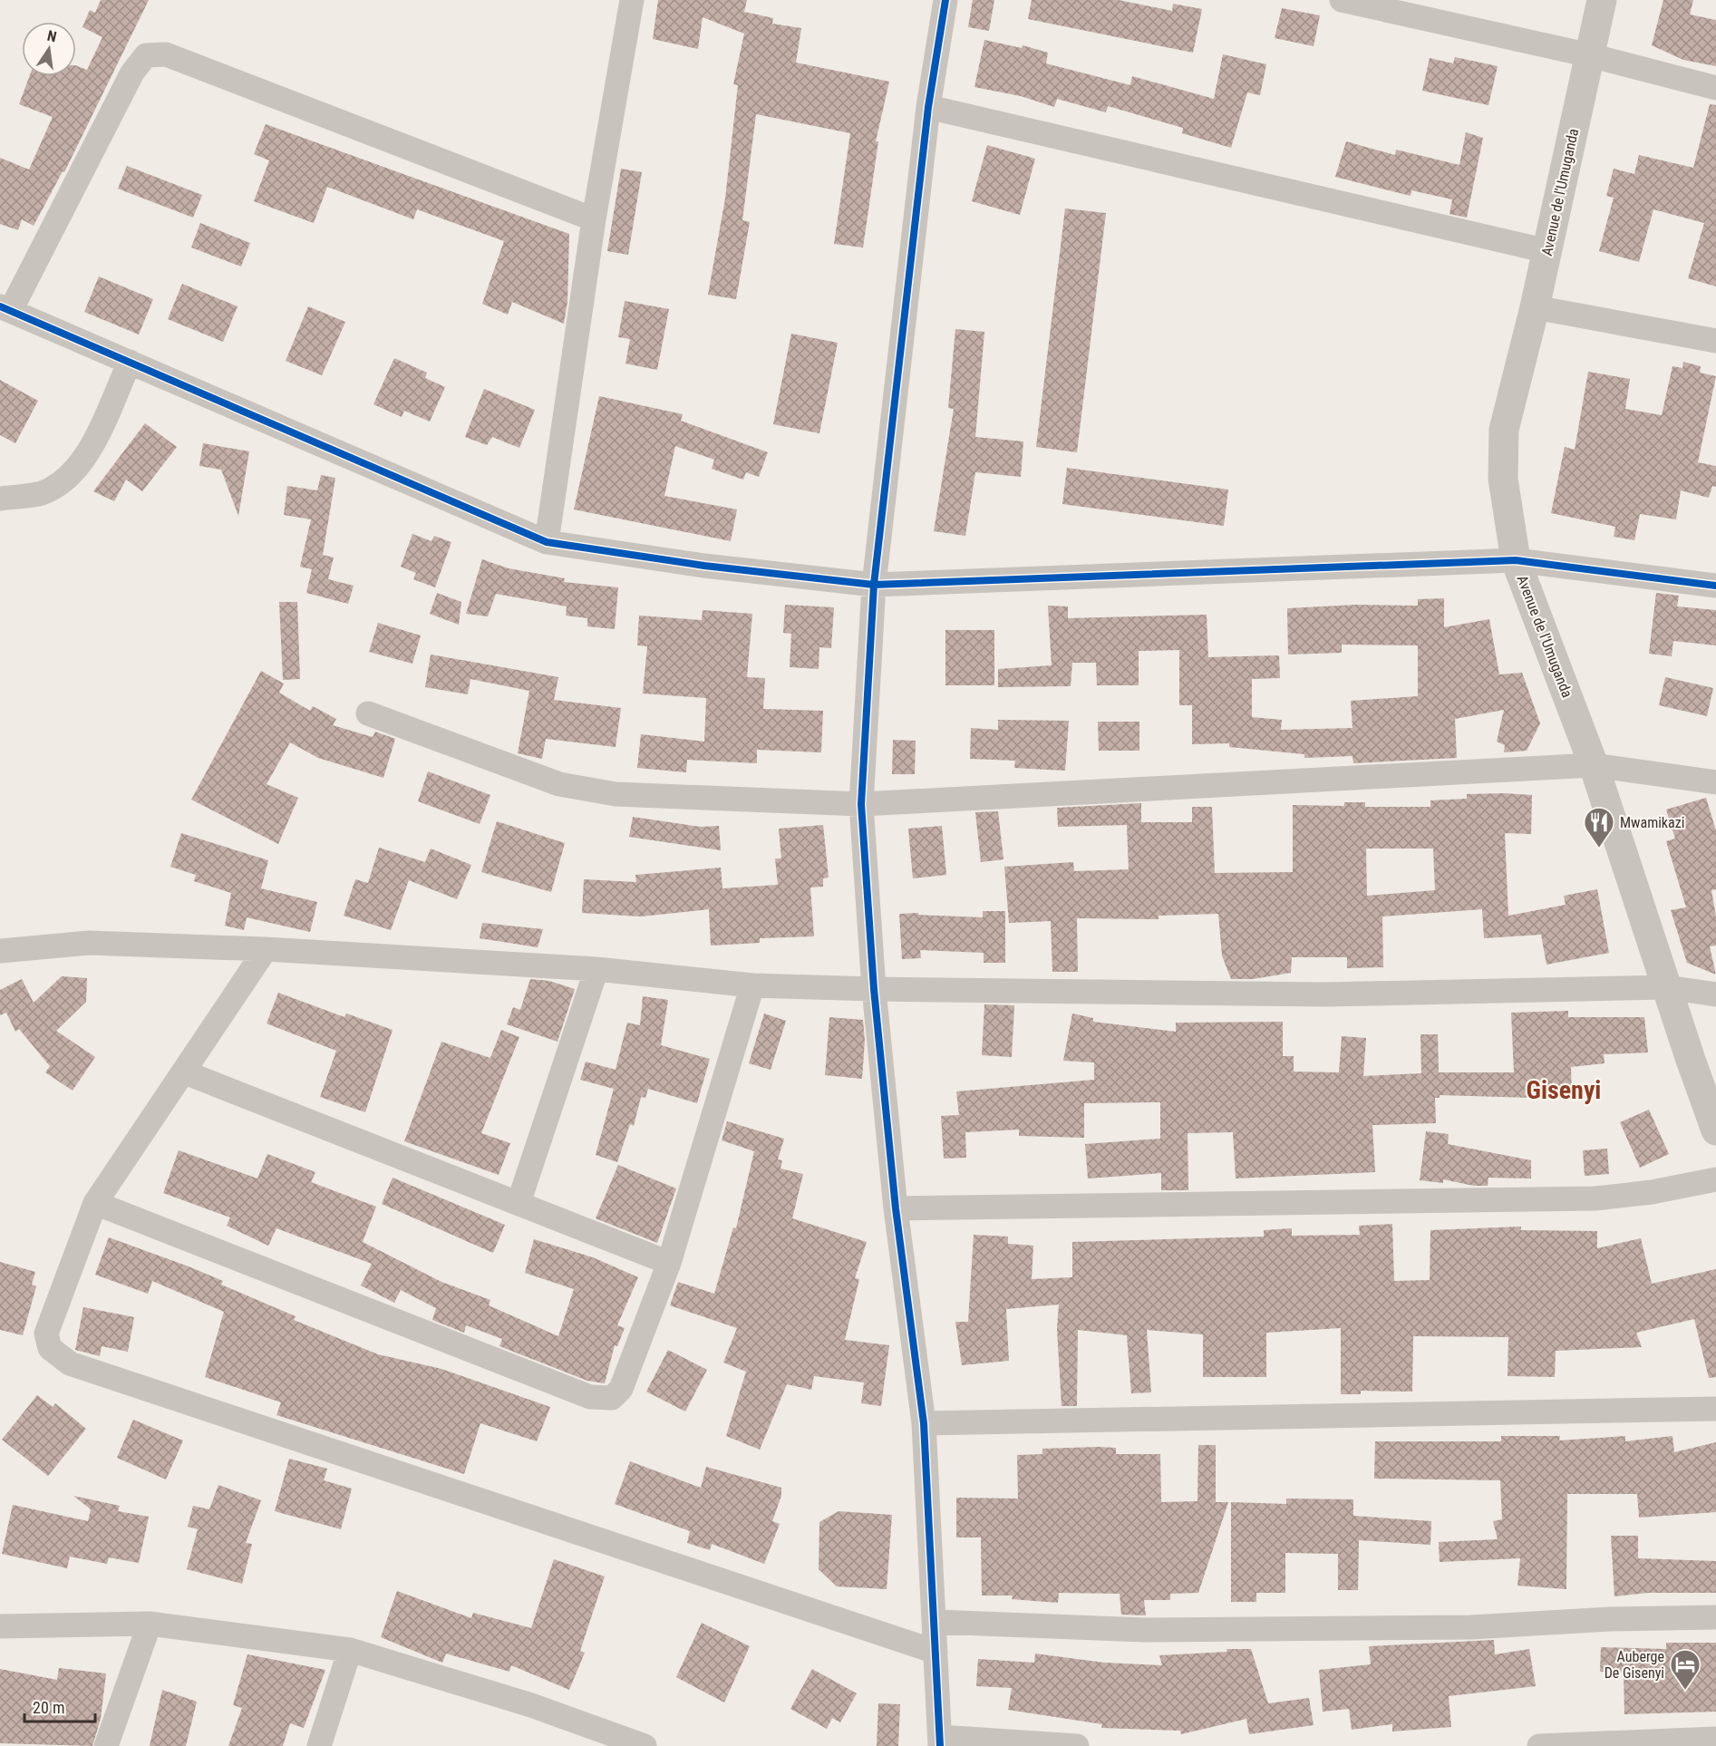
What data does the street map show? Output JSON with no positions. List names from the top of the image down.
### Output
{
  "streets": {
    "street": ["Avenue de l'Umuganda"]
  },
  "districts": ["Gisenyi"],
  "places": {
    "restaurant": ["Mwamikazi"],
    "hotel": ["Auberge De Gisenyi"]
  },
  "scale_bar": "20 m",
  "north": "top"
}
